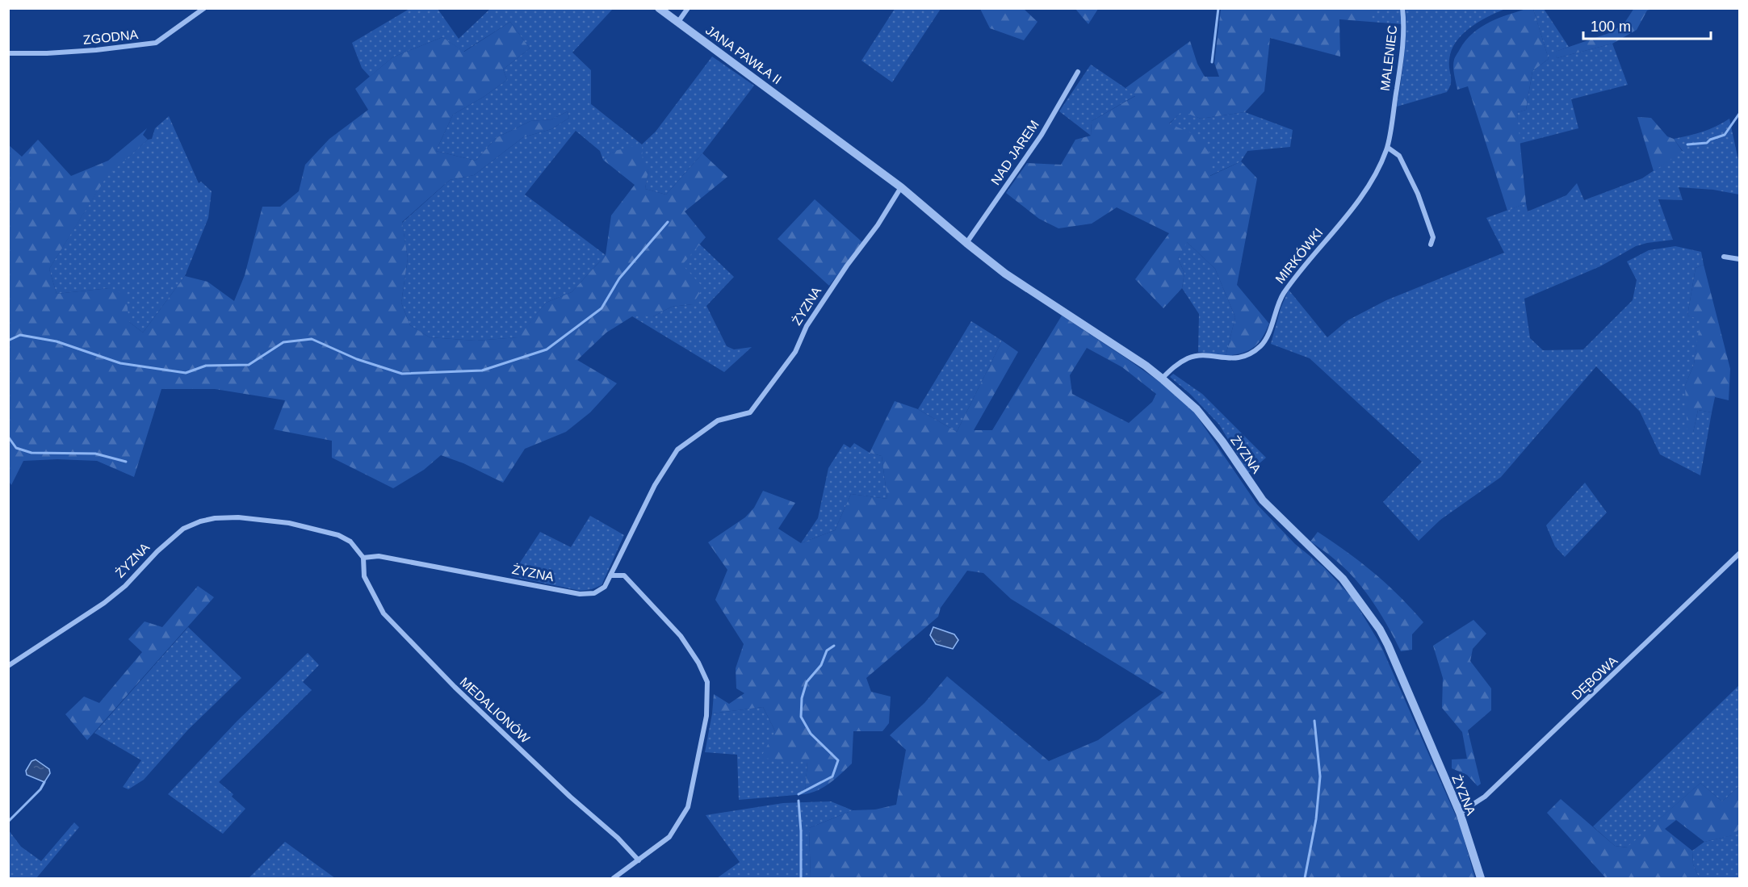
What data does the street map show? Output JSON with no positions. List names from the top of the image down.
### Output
{
  "streets": {
    "street": [
      "ZGODNA",
      "JANA PAWŁA II",
      "MALENIEC",
      "NAD JAREM",
      "MIRKÓWKI",
      "ŻYZNA",
      "DĘBOWA",
      "MEDALIONÓW"
    ]
  },
  "crossings": [
    ["JANA PAWŁA II", "ŻYZNA"],
    ["MALENIEC", "MIRKÓWKI"],
    ["NAD JAREM", "ŻYZNA"],
    ["MIRKÓWKI", "ŻYZNA"],
    ["ŻYZNA", "DĘBOWA"],
    ["ŻYZNA", "MEDALIONÓW"]
  ],
  "scale_bar": "100 m"
}
